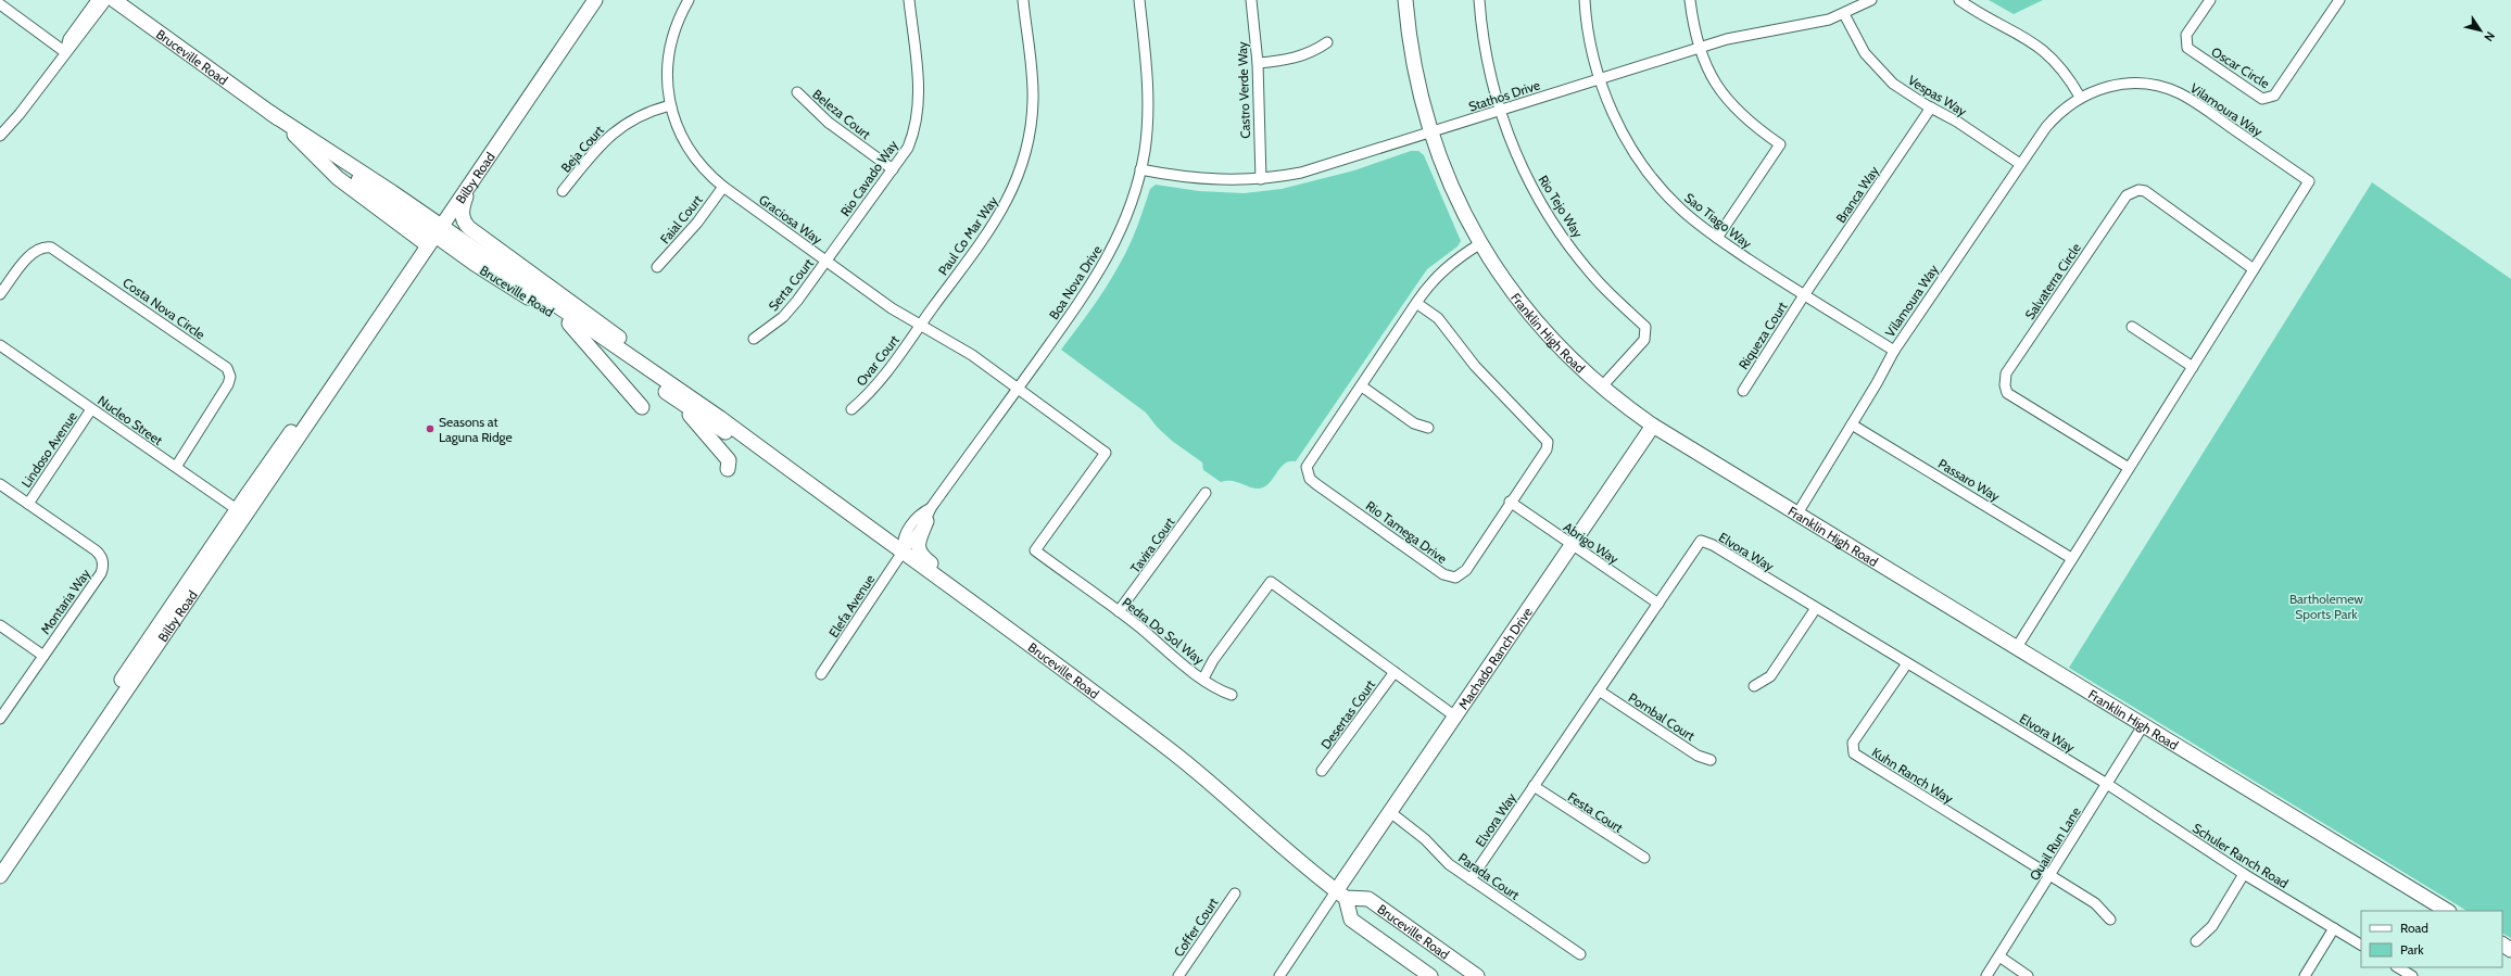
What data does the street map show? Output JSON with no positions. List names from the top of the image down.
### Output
{
  "streets": {
    "main road": [
      "Bruceville Road",
      "Bilby Road",
      "Franklin High Road",
      "Machado Ranch Drive"
    ],
    "street": [
      "Oscar Circle",
      "Castro Verde Way",
      "Stathos Drive",
      "Vespas Way",
      "Vilamoura Way",
      "Beleza Court",
      "Beja Court",
      "Rio Cavado Way",
      "Branca Way",
      "Rio Tejo Way",
      "Faial Court",
      "Graciosa Way",
      "Sao Tiago Way",
      "Paul Co Mar Way",
      "Salvaterra Circle",
      "Boa Nova Drive",
      "Serta Court",
      "Costa Nova Circle",
      "Riqueza Court",
      "Ovar Court",
      "Nucleo Street",
      "Lindoso Avenue",
      "Passaro Way",
      "Rio Tamega Drive",
      "Abrigo Way",
      "Tavira Court",
      "Elvora Way",
      "Montaria Way",
      "Elefa Avenue",
      "Pedra Do Sol Way",
      "Desertas Court",
      "Pombal Court",
      "Kuhn Ranch Way",
      "Festa Court",
      "Quail Run Lane",
      "Schuler Ranch Road",
      "Parada Court",
      "Coffer Court"
    ]
  },
  "crossings": [
    ["Bruceville Road", "Bilby Road"],
    ["Bruceville Road", "Elefa Avenue"],
    ["Bruceville Road", "Machado Ranch Drive"],
    ["Castro Verde Way", "Stathos Drive"],
    ["Stathos Drive", "Vespas Way"],
    ["Stathos Drive", "Rio Tejo Way"],
    ["Stathos Drive", "Sao Tiago Way"],
    ["Stathos Drive", "Boa Nova Drive"],
    ["Stathos Drive", "Franklin High Road"],
    ["Vespas Way", "Vilamoura Way"],
    ["Vespas Way", "Branca Way"],
    ["Vilamoura Way", "Sao Tiago Way"],
    ["Vilamoura Way", "Salvaterra Circle"],
    ["Vilamoura Way", "Franklin High Road"],
    ["Vilamoura Way", "Passaro Way"],
    ["Beleza Court", "Rio Cavado Way"],
    ["Beja Court", "Graciosa Way"],
    ["Bilby Road", "Nucleo Street"],
    ["Rio Cavado Way", "Graciosa Way"],
    ["Rio Cavado Way", "Serta Court"],
    ["Branca Way", "Sao Tiago Way"],
    ["Branca Way", "Riqueza Court"],
    ["Rio Tejo Way", "Franklin High Road"],
    ["Faial Court", "Graciosa Way"],
    ["Graciosa Way", "Paul Co Mar Way"],
    ["Graciosa Way", "Boa Nova Drive"],
    ["Graciosa Way", "Serta Court"],
    ["Graciosa Way", "Ovar Court"],
    ["Graciosa Way", "Elefa Avenue"],
    ["Graciosa Way", "Pedra Do Sol Way"],
    ["Sao Tiago Way", "Riqueza Court"],
    ["Paul Co Mar Way", "Ovar Court"],
    ["Boa Nova Drive", "Elefa Avenue"],
    ["Boa Nova Drive", "Pedra Do Sol Way"],
    ["Costa Nova Circle", "Nucleo Street"],
    ["Franklin High Road", "Rio Tamega Drive"],
    ["Franklin High Road", "Machado Ranch Drive"],
    ["Franklin High Road", "Quail Run Lane"],
    ["Nucleo Street", "Lindoso Avenue"],
    ["Lindoso Avenue", "Montaria Way"],
    ["Rio Tamega Drive", "Abrigo Way"],
    ["Abrigo Way", "Elvora Way"],
    ["Abrigo Way", "Machado Ranch Drive"],
    ["Tavira Court", "Pedra Do Sol Way"],
    ["Elvora Way", "Pombal Court"],
    ["Elvora Way", "Kuhn Ranch Way"],
    ["Elvora Way", "Festa Court"],
    ["Elvora Way", "Quail Run Lane"],
    ["Elvora Way", "Schuler Ranch Road"],
    ["Elvora Way", "Parada Court"],
    ["Elefa Avenue", "Pedra Do Sol Way"],
    ["Pedra Do Sol Way", "Machado Ranch Drive"],
    ["Pedra Do Sol Way", "Desertas Court"],
    ["Machado Ranch Drive", "Parada Court"],
    ["Kuhn Ranch Way", "Quail Run Lane"],
    ["Quail Run Lane", "Schuler Ranch Road"]
  ],
  "parks": ["Bartholemew Sports Park"],
  "places": ["Seasons at Laguna Ridge"],
  "legend": ["Road", "Park"],
  "north": "bottom right"
}
